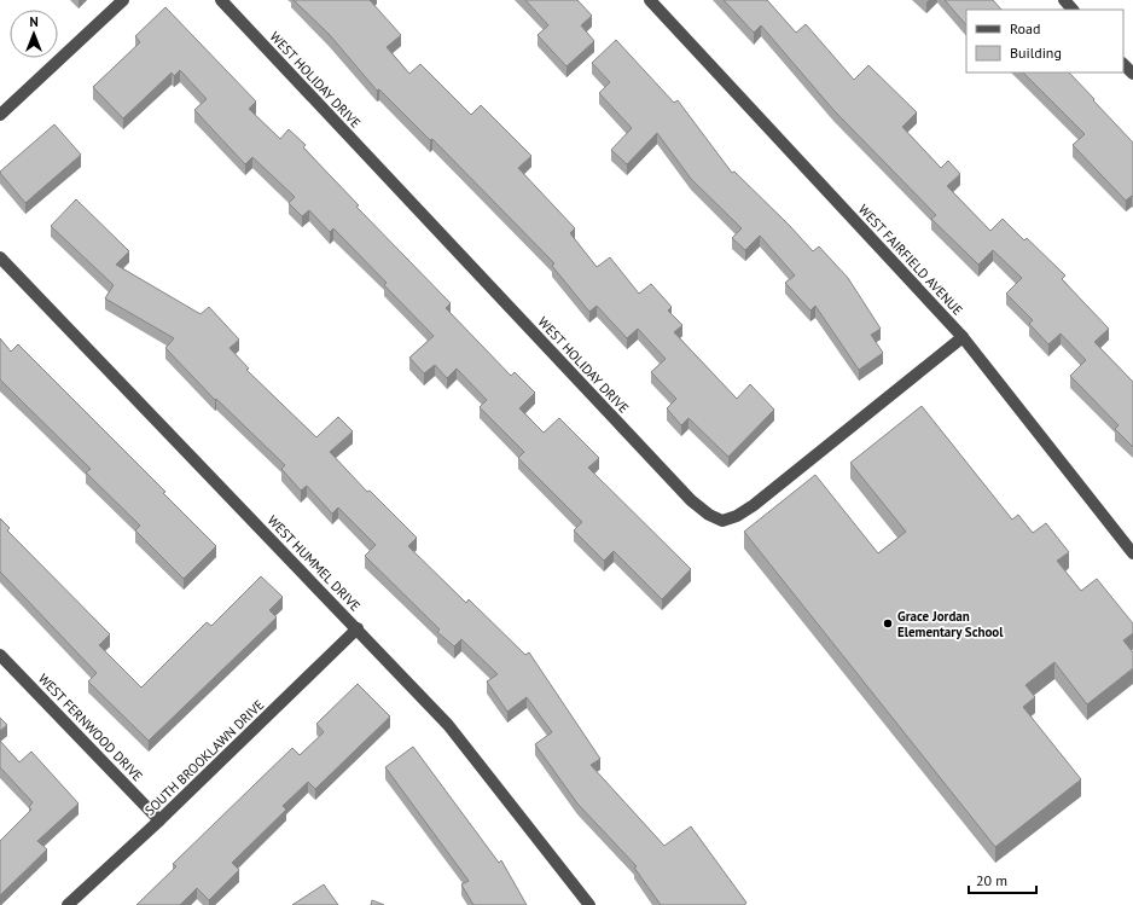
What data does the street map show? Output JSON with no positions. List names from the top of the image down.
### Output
{
  "streets": {
    "street": [
      "WEST HOLIDAY DRIVE",
      "WEST FAIRFIELD AVENUE",
      "WEST HUMMEL DRIVE",
      "WEST FERNWOOD DRIVE",
      "SOUTH BROOKLAWN DRIVE"
    ]
  },
  "crossings": [
    ["WEST HOLIDAY DRIVE", "WEST FAIRFIELD AVENUE"],
    ["WEST HUMMEL DRIVE", "SOUTH BROOKLAWN DRIVE"],
    ["WEST FERNWOOD DRIVE", "SOUTH BROOKLAWN DRIVE"]
  ],
  "places": ["Grace Jordan Elementary School"],
  "legend": ["Road", "Building"],
  "scale_bar": "20 m",
  "north": "top"
}
